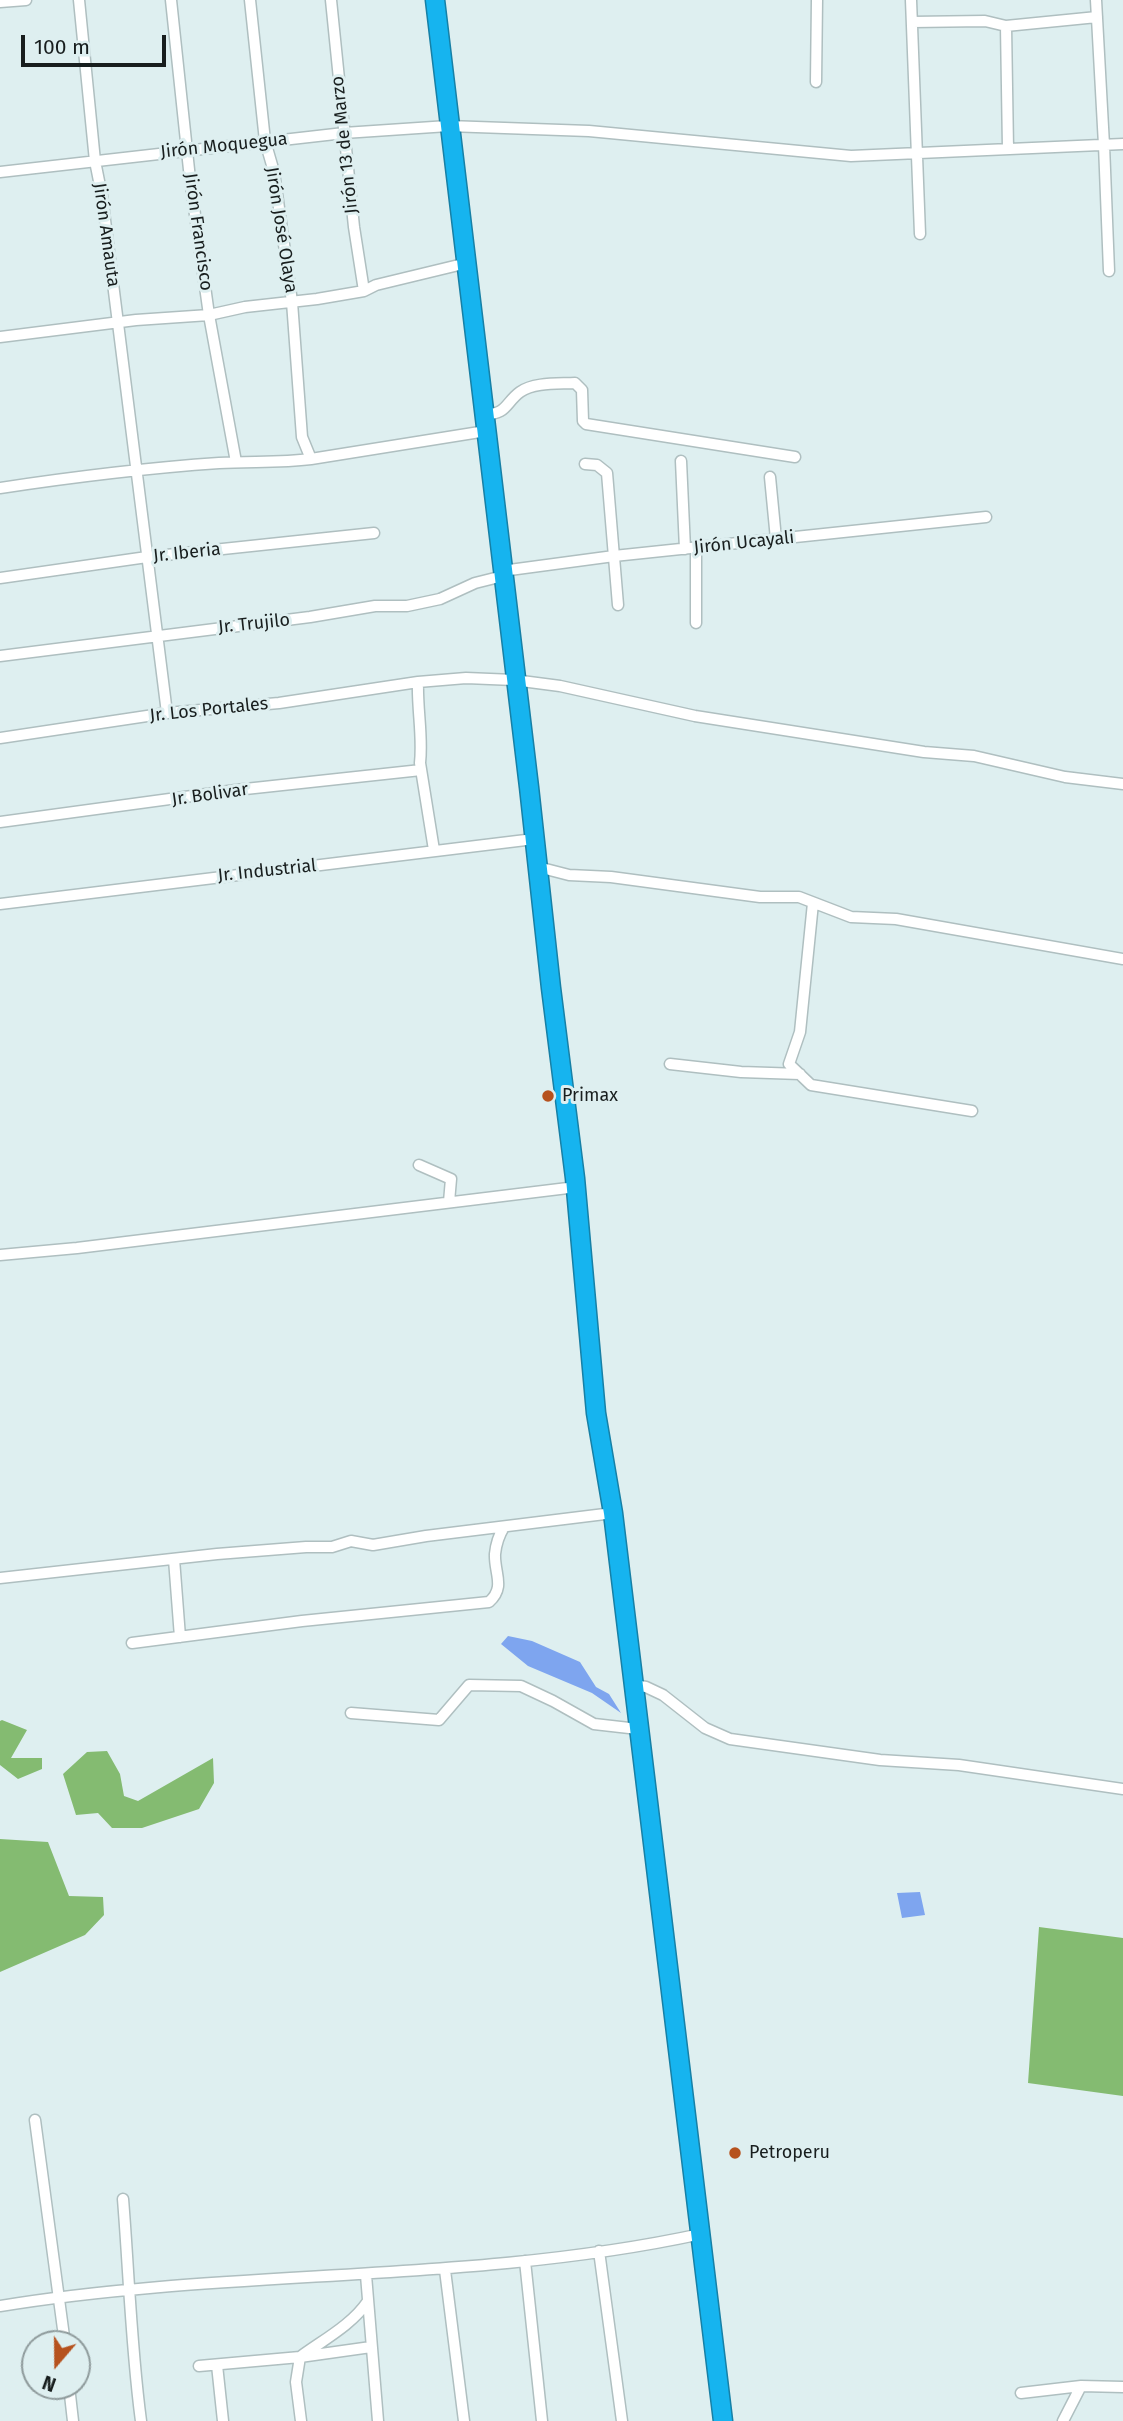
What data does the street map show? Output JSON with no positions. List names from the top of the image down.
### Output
{
  "streets": {
    "street": [
      "Jirón 13 de Marzo",
      "Jirón Moquegua",
      "Jirón José Olaya",
      "Jirón Francisco",
      "Jirón Amauta",
      "Jirón Ucayali",
      "Jr. Iberia",
      "Jr. Trujilo",
      "Jr. Los Portales",
      "Jr. Bolivar",
      "Jr. Industrial"
    ]
  },
  "crossings": [
    ["Jirón 13 de Marzo", "Jirón Moquegua"],
    ["Jirón Moquegua", "Jirón José Olaya"],
    ["Jirón Moquegua", "Jirón Francisco"],
    ["Jirón Moquegua", "Jirón Amauta"],
    ["Jirón Amauta", "Jr. Iberia"],
    ["Jirón Amauta", "Jr. Trujilo"],
    ["Jirón Amauta", "Jr. Los Portales"],
    ["Jirón Ucayali", "Jr. Trujilo"]
  ],
  "places": ["Primax", "Petroperu"],
  "scale_bar": "100 m",
  "north": "bottom"
}
